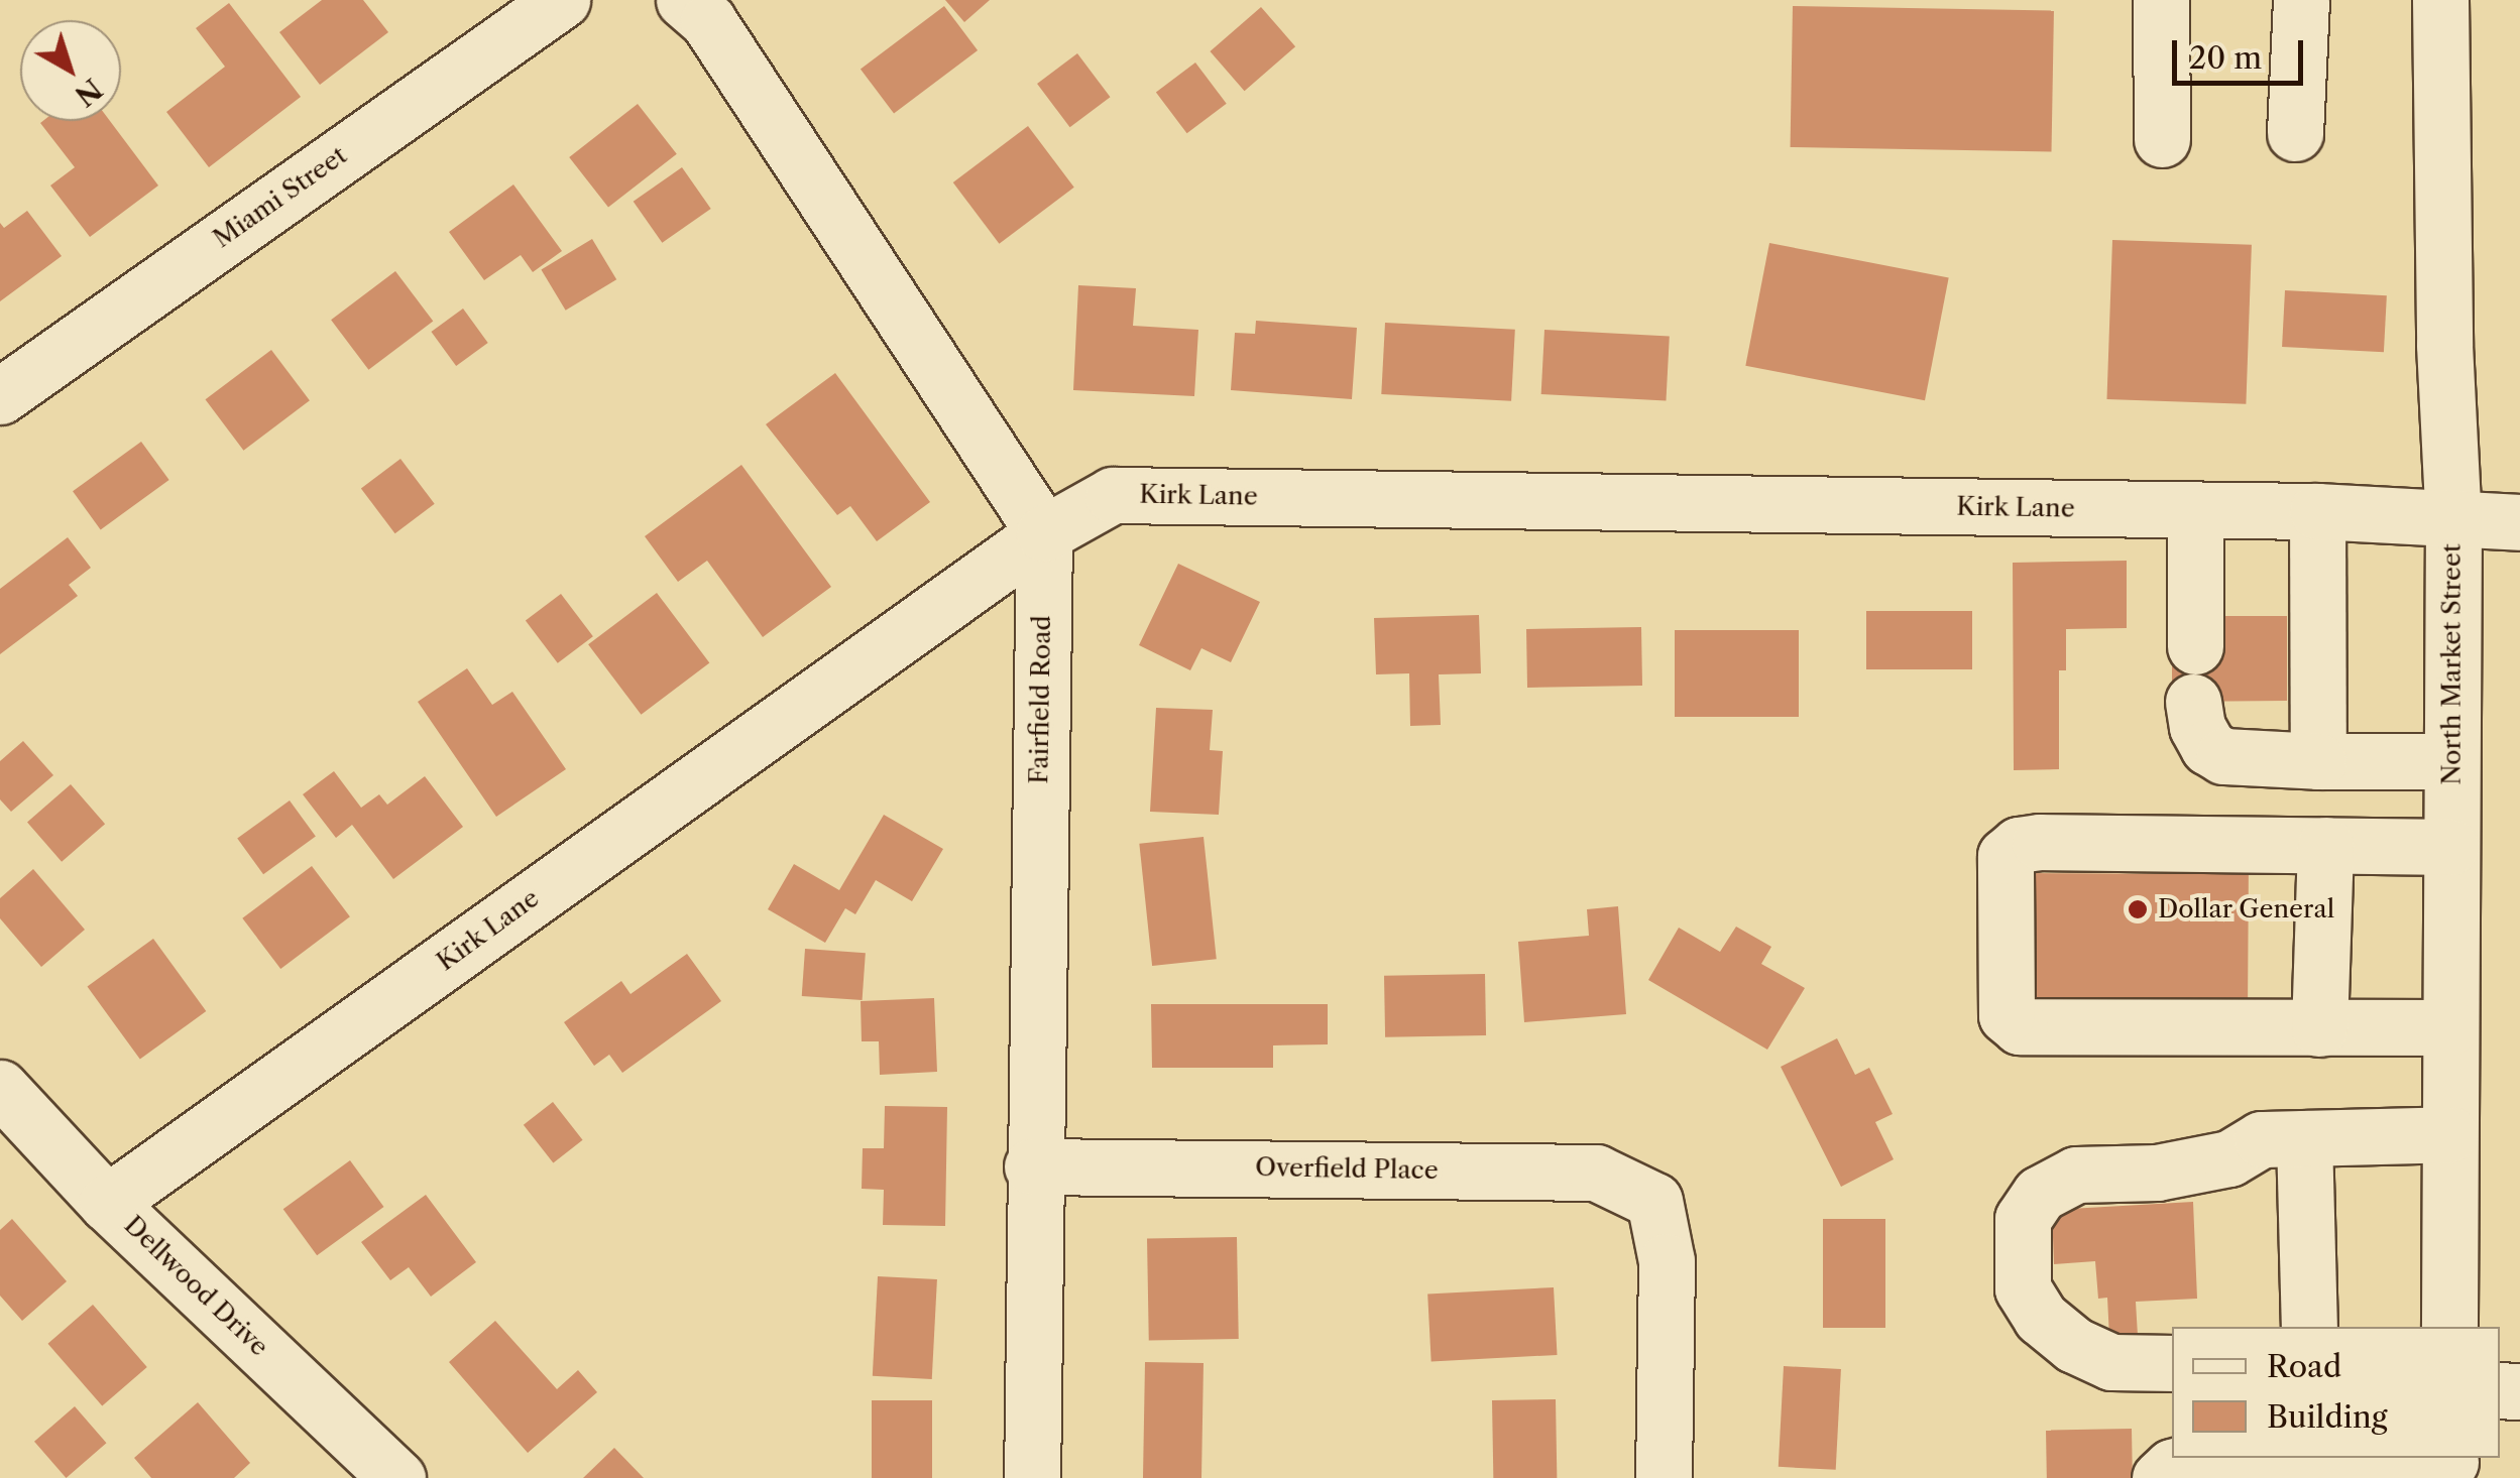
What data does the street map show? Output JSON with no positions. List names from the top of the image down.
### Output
{
  "streets": {
    "street": [
      "Miami Street",
      "Kirk Lane",
      "North Market Street",
      "Fairfield Road",
      "Overfield Place",
      "Dellwood Drive"
    ]
  },
  "crossings": [
    ["Kirk Lane", "North Market Street"],
    ["Kirk Lane", "Fairfield Road"],
    ["Kirk Lane", "Dellwood Drive"],
    ["Fairfield Road", "Overfield Place"]
  ],
  "places": ["Dollar General"],
  "legend": ["Road", "Building"],
  "scale_bar": "20 m",
  "north": "bottom right"
}
